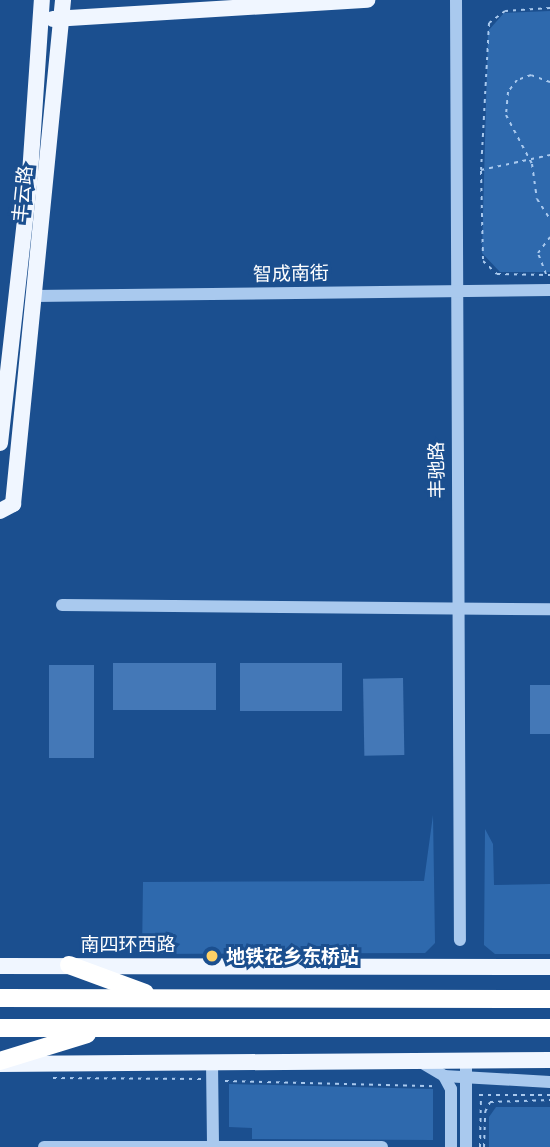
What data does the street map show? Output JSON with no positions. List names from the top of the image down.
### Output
{
  "streets": {
    "main road": ["丰云路", "南四环西路"],
    "street": ["智成南街", "丰驰路"]
  },
  "crossings": [
    ["丰云路", "智成南街"],
    ["智成南街", "丰驰路"]
  ],
  "places": ["地铁花乡东桥站"]
}
